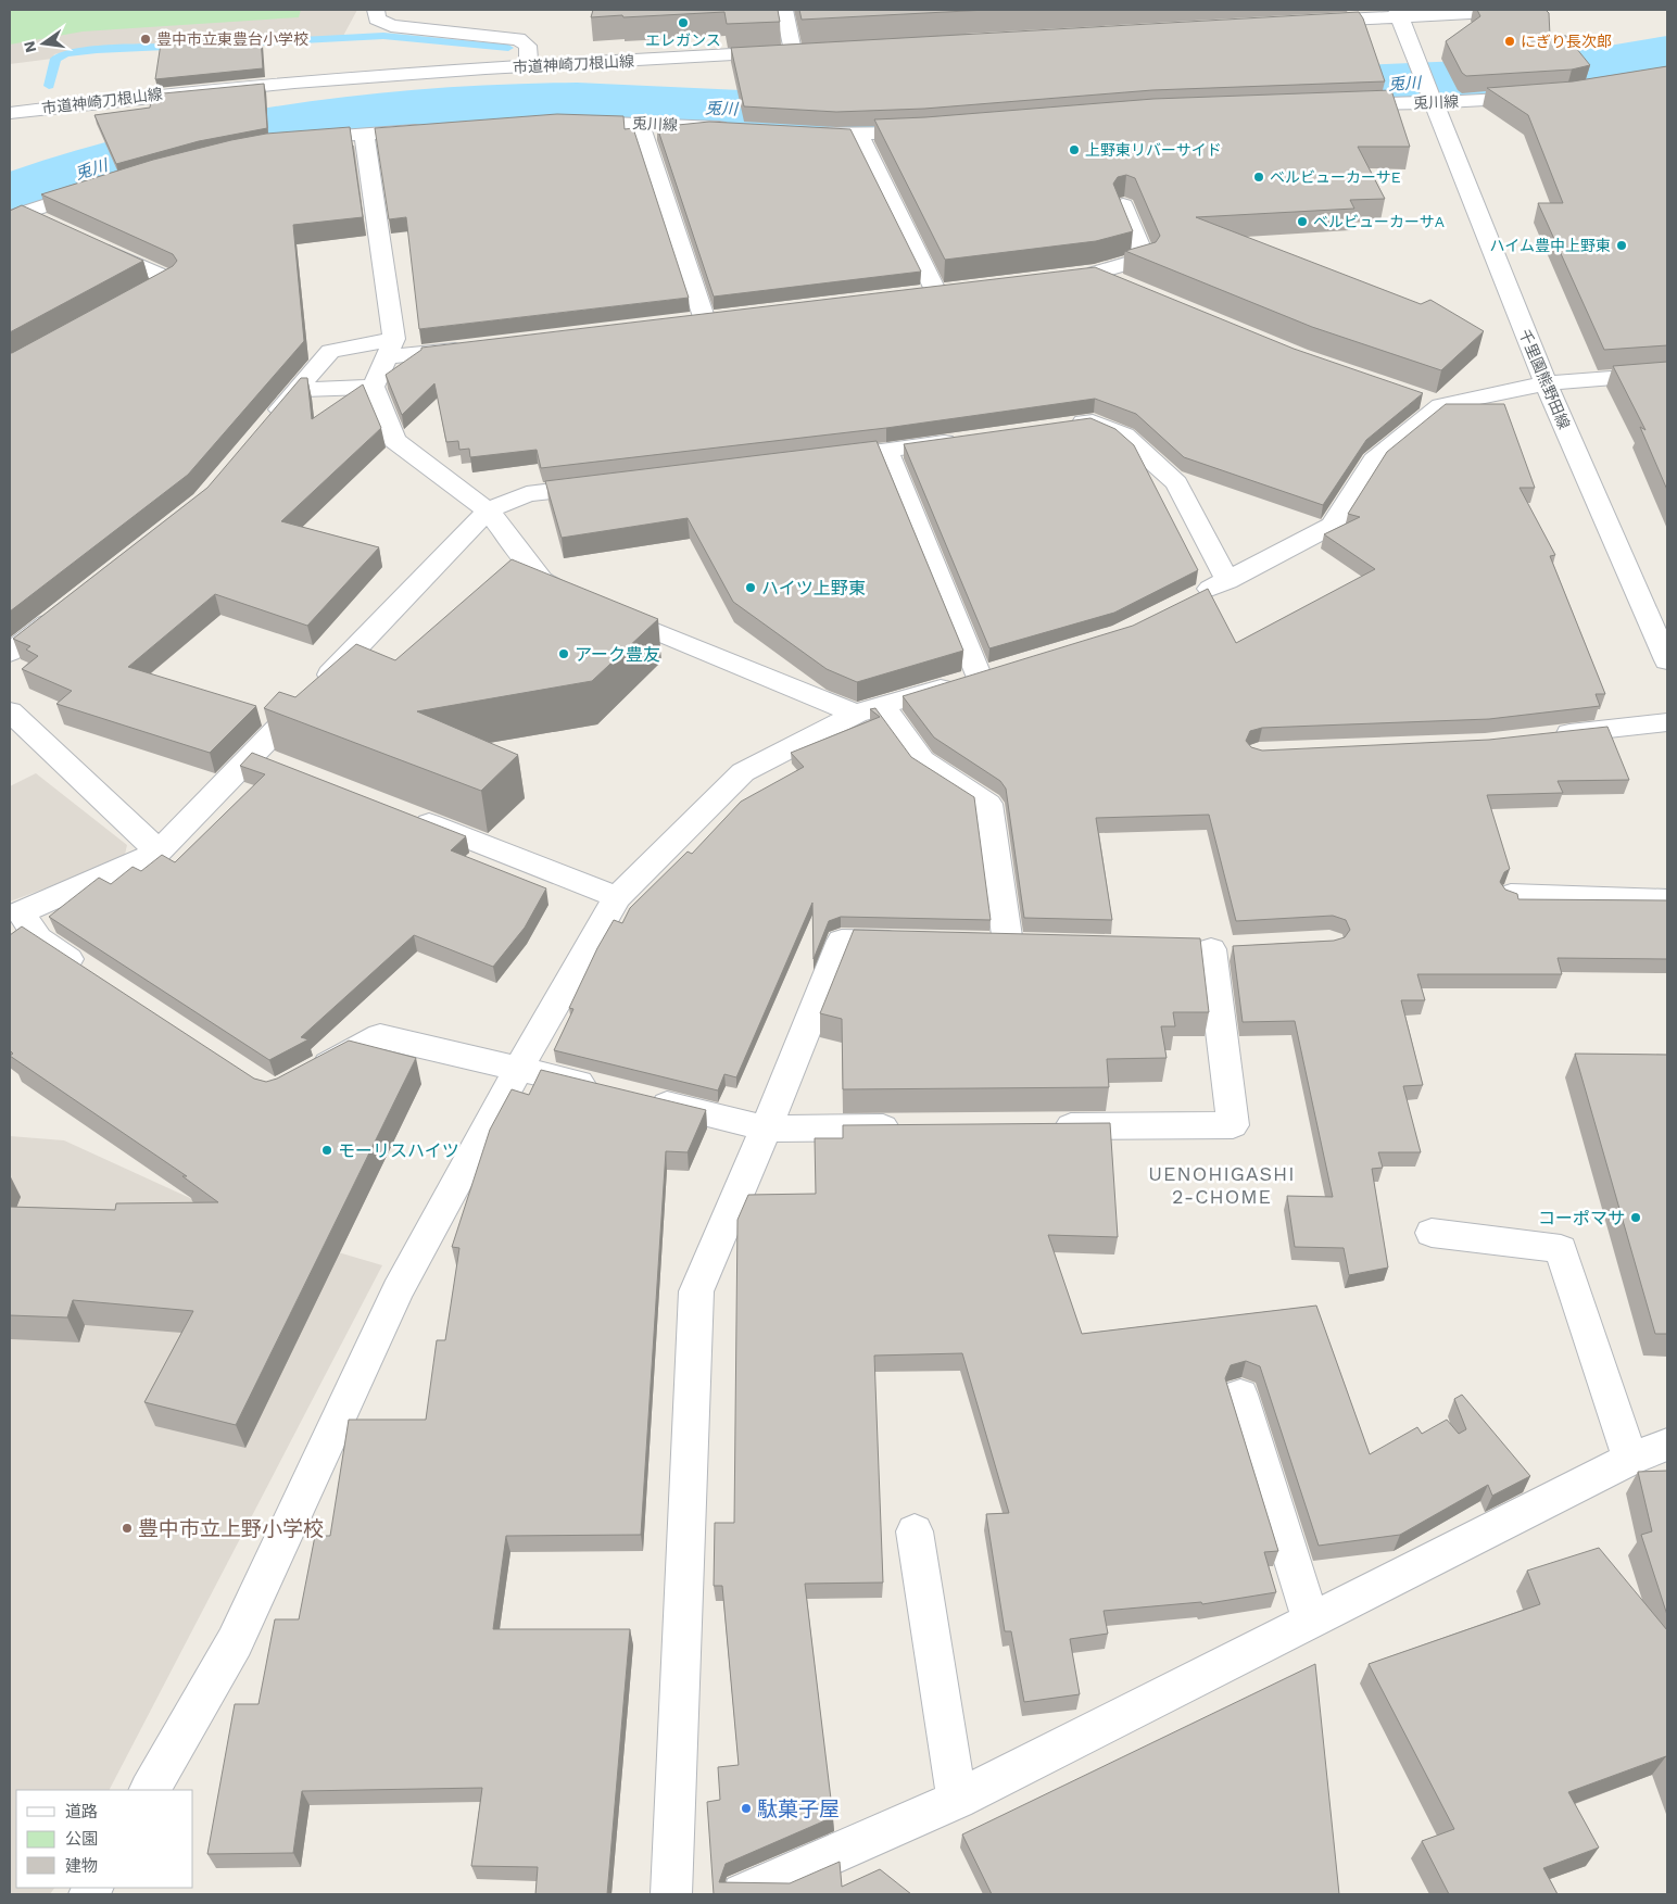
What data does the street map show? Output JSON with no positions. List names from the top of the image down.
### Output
{
  "streets": {
    "street": ["市道神崎刀根山線", "兎川線", "千里園熊野田線"]
  },
  "crossings": [
    ["兎川線", "千里園熊野田線"]
  ],
  "districts": ["UENOHIGASHI 2-CHOME"],
  "water": ["兎川"],
  "places": [
    "エレガンス",
    "豊中市立東豊台小学校",
    "にぎり長次郎",
    "上野東リバーサイド",
    "ベルビューカーサE",
    "ベルビューカーサA",
    "ハイム豊中上野東",
    "ハイツ上野東",
    "アーク豊友",
    "モーリスハイツ",
    "コーポマサ",
    "豊中市立上野小学校",
    "駄菓子屋"
  ],
  "legend": ["道路", "公園", "建物"],
  "north": "left"
}
